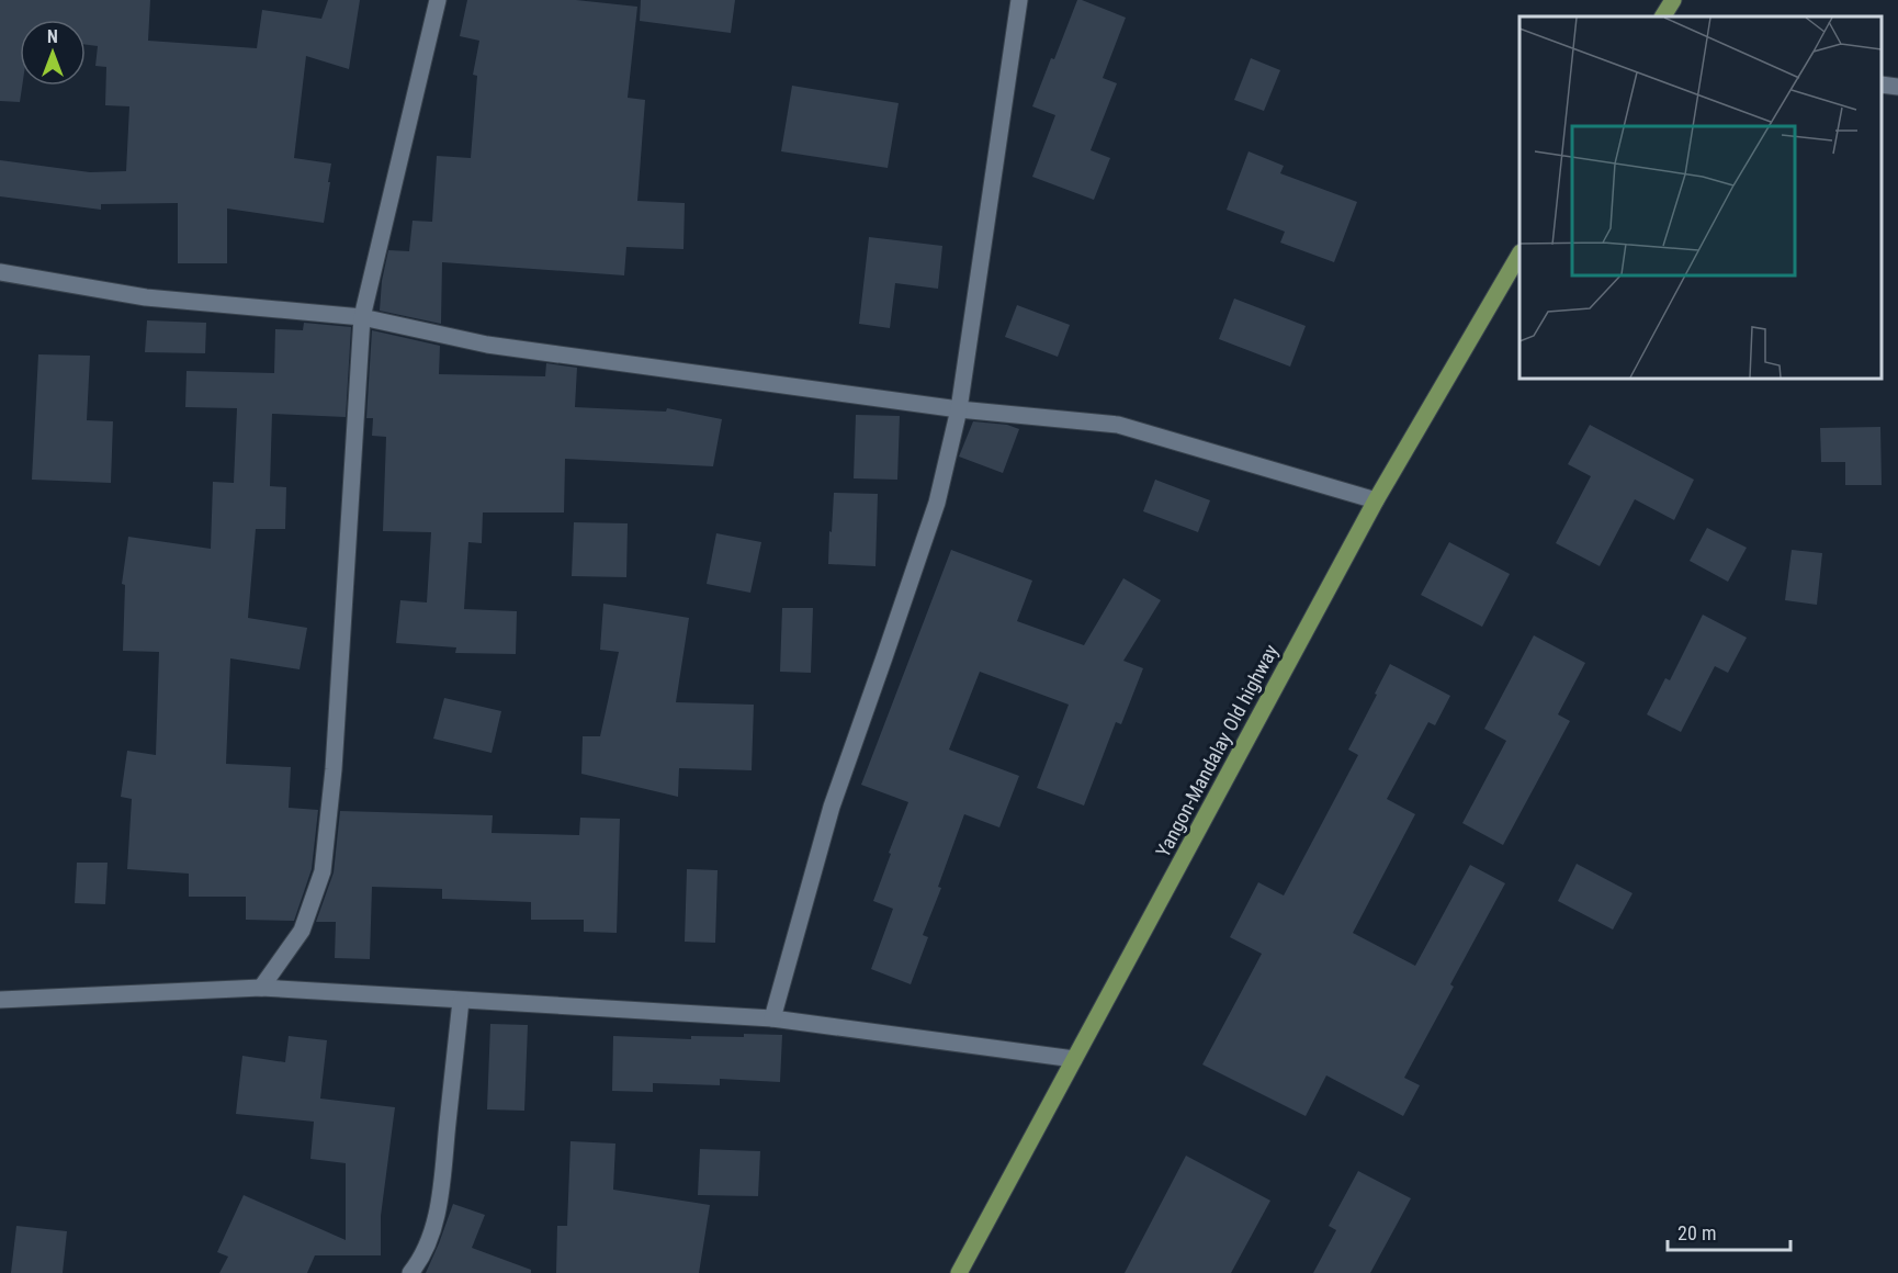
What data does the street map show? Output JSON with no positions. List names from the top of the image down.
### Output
{
  "streets": {
    "main road": ["Yangon-Mandalay Old highway"]
  },
  "scale_bar": "20 m",
  "north": "top"
}
